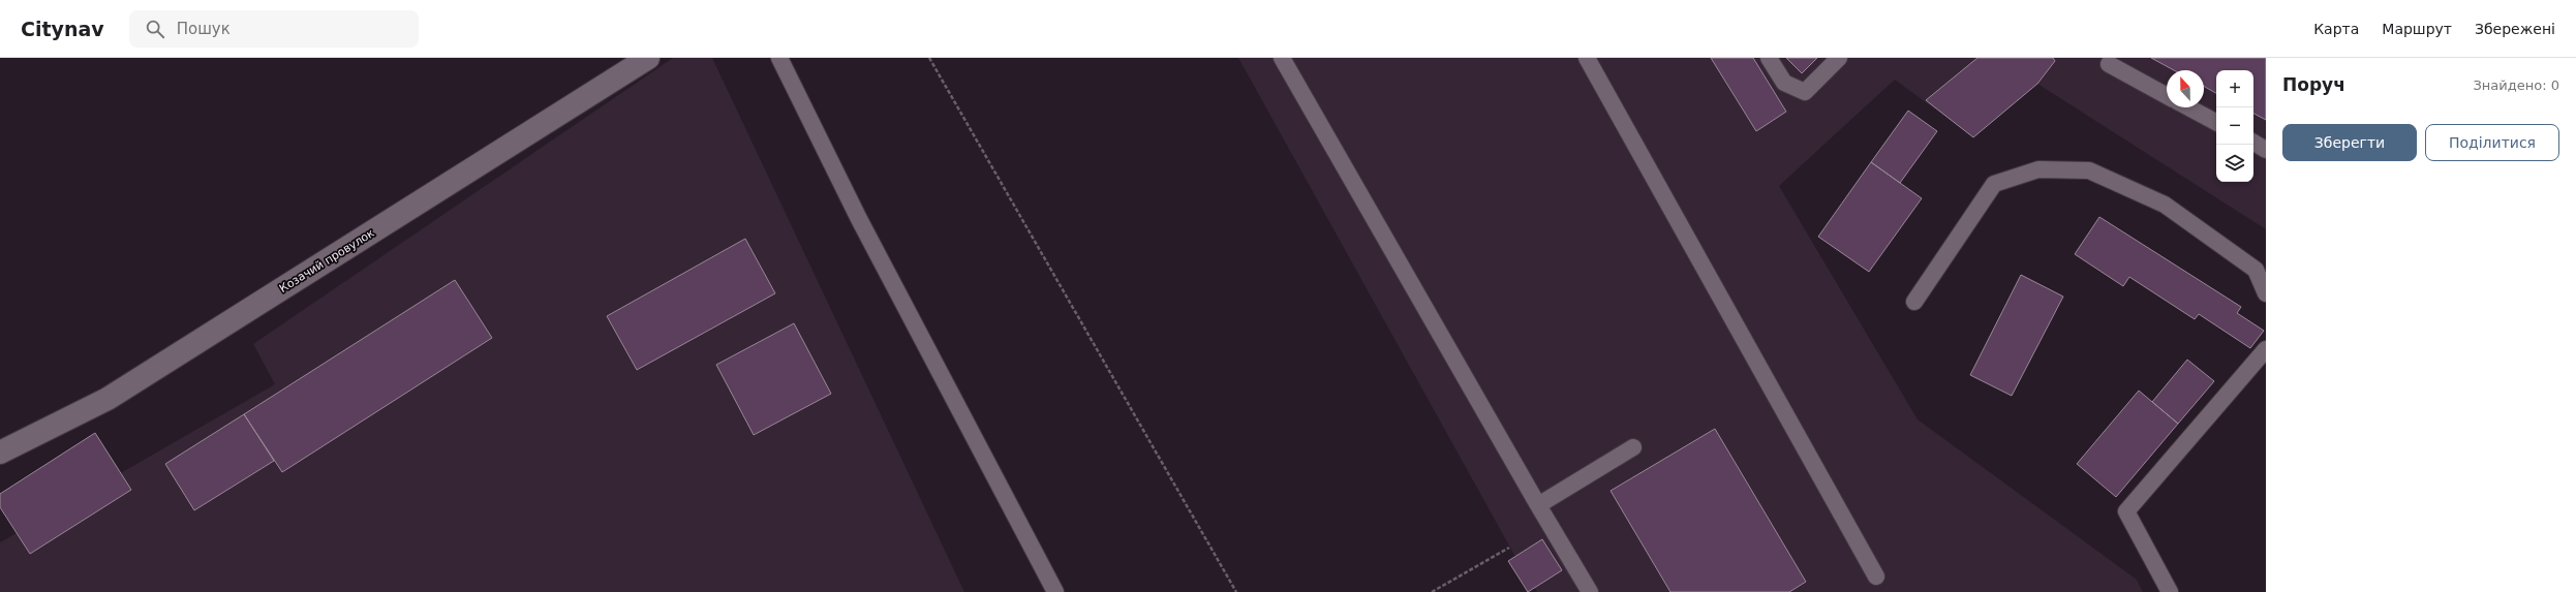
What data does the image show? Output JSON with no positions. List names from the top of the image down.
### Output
{
  "streets": {
    "street": ["Козачий провулок"]
  },
  "north": "top",
  "page": {
    "header": "Citynav",
    "search": "Пошук",
    "nav": ["Карта", "Маршрут", "Збережені"],
    "heading": ["Поруч", "Знайдено: 0"],
    "map_buttons": ["+", "−"],
    "buttons": ["Зберегти", "Поділитися"]
  }
}
